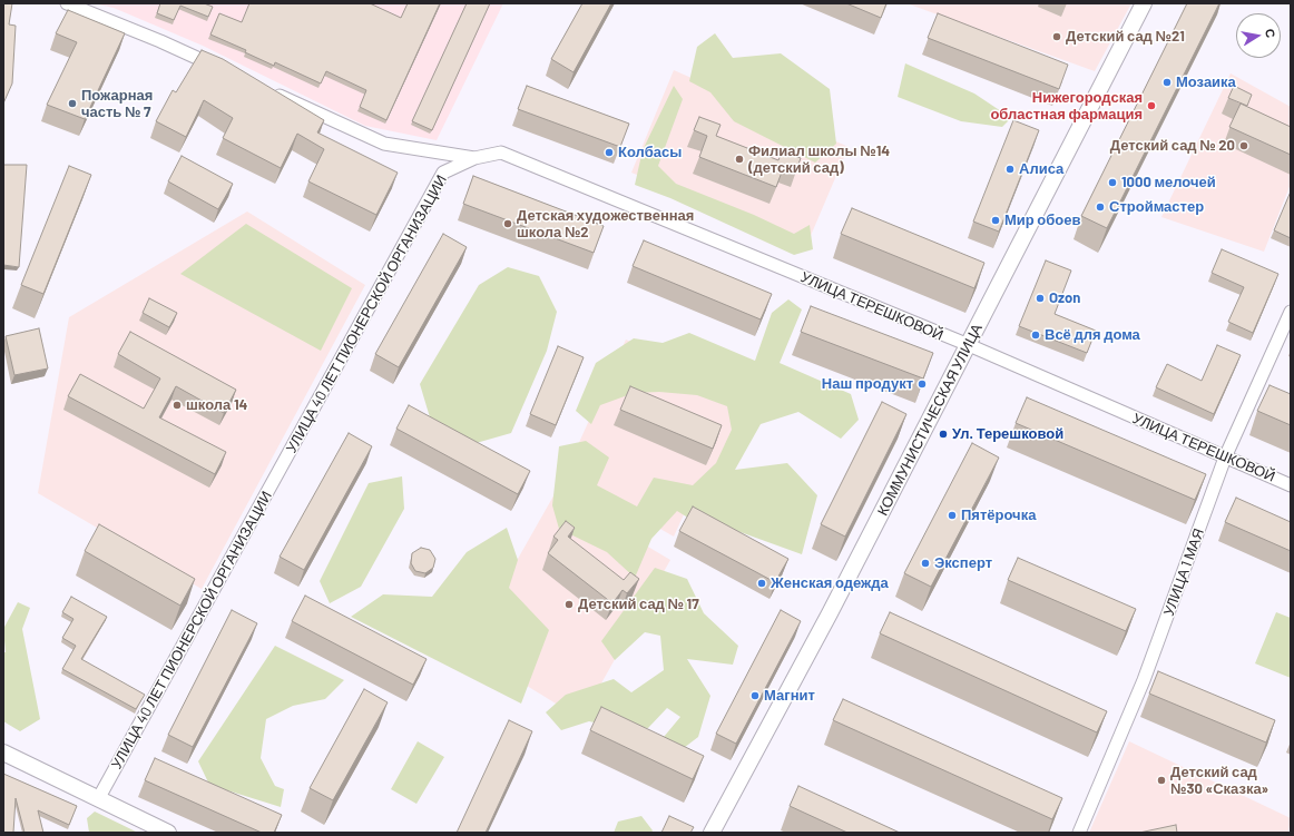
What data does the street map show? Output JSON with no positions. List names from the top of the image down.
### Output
{
  "streets": {
    "street": [
      "УЛИЦА ТЕРЕШКОВОЙ",
      "УЛИЦА 40 ЛЕТ ПИОНЕРСКОЙ ОРГАНИЗАЦИИ",
      "КОММУНИСТИЧЕСКАЯ УЛИЦА",
      "УЛИЦА 1 МАЯ"
    ]
  },
  "crossings": [
    ["УЛИЦА ТЕРЕШКОВОЙ", "УЛИЦА 40 ЛЕТ ПИОНЕРСКОЙ ОРГАНИЗАЦИИ"],
    ["УЛИЦА ТЕРЕШКОВОЙ", "КОММУНИСТИЧЕСКАЯ УЛИЦА"],
    ["УЛИЦА ТЕРЕШКОВОЙ", "УЛИЦА 1 МАЯ"]
  ],
  "places": [
    "Детский сад №21",
    "Мозаика",
    "Пожарная часть № 7",
    "Нижегородская областная фармация",
    "Детский сад № 20",
    "Колбасы",
    "Филиал школы №14 (детский сад)",
    "Алиса",
    "1000 мелочей",
    "Строймастер",
    "Мир обоев",
    "Детская художественная школа №2",
    "Ozon",
    "Всё для дома",
    "Наш продукт",
    "школа 14",
    "Ул. Терешковой",
    "Пятёрочка",
    "Эксперт",
    "Женская одежда",
    "Детский сад № 17",
    "Магнит",
    "Детский сад №30 «Сказка»"
  ],
  "north": "right"
}
